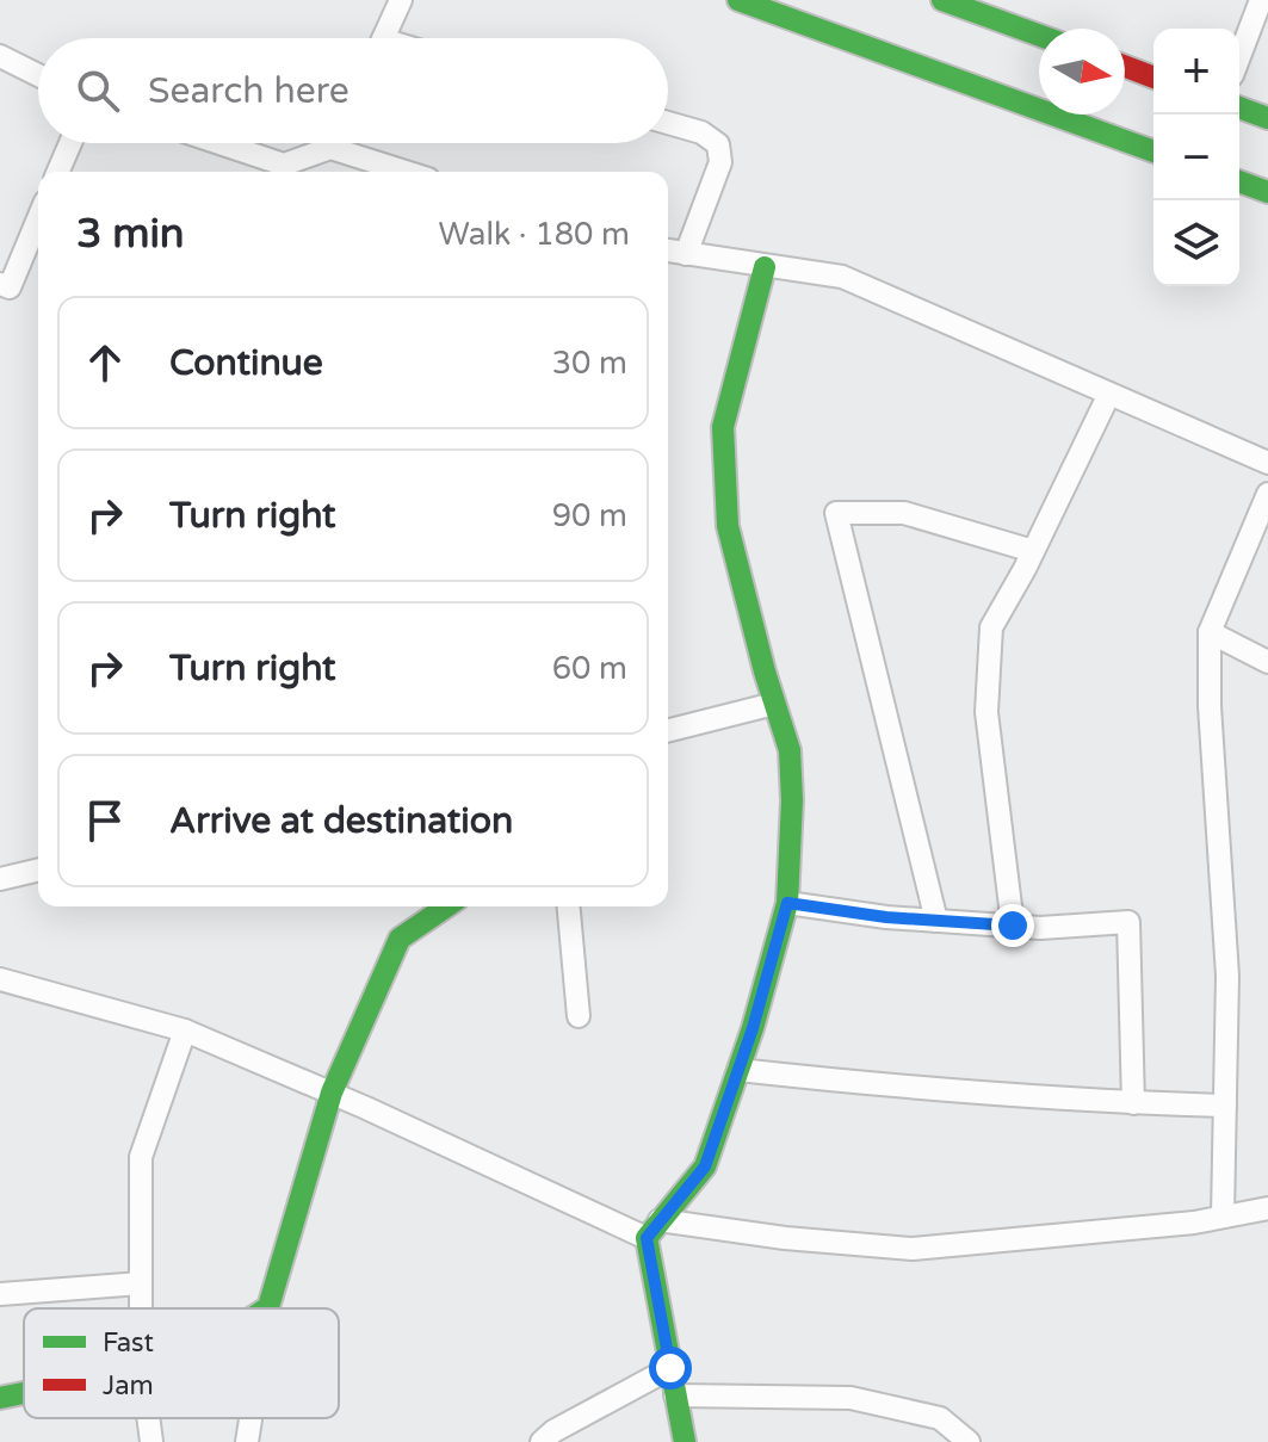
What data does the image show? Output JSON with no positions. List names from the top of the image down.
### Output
{
  "legend": ["Fast", "Jam"],
  "north": "right",
  "page": {
    "map_buttons": ["+", "−"],
    "search": "Search here",
    "heading": ["3 min", "Walk · 180 m"],
    "list": [
      ["Continue", "30 m"],
      ["Turn right", "90 m"],
      ["Turn right", "60 m"],
      "Arrive at destination"
    ]
  }
}
